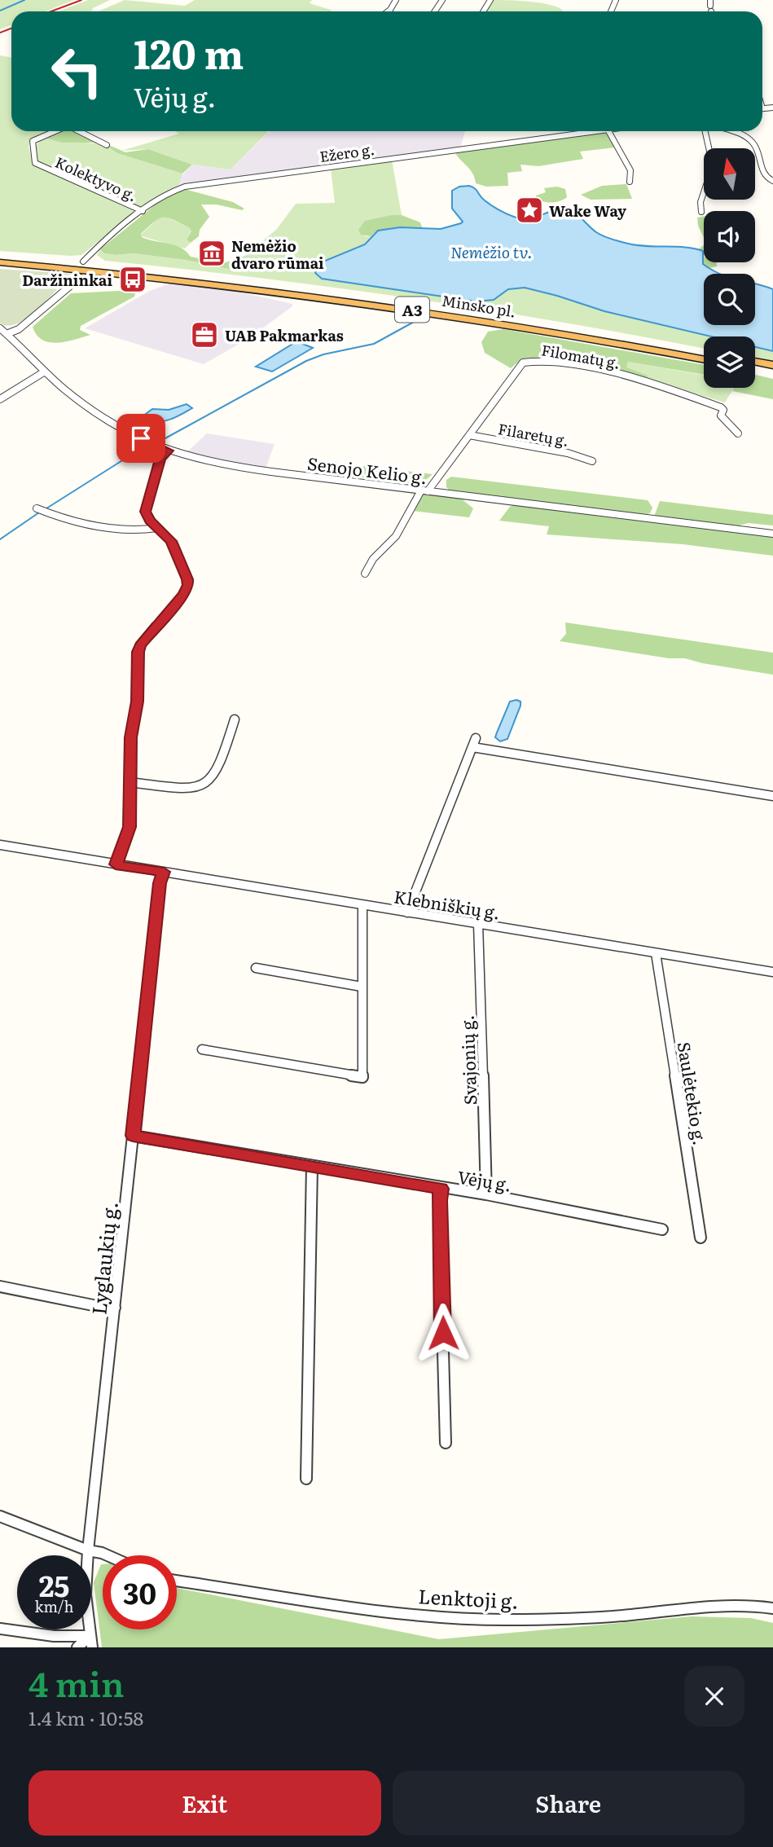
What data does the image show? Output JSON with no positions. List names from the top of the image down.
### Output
{
  "streets": {
    "highway": ["Minsko pl.", "A3"],
    "street": [
      "Ežero g.",
      "Kolektyvo g.",
      "Filomatų g.",
      "Filaretų g.",
      "Senojo Kelio g.",
      "Klebniškių g.",
      "Svajonių g.",
      "Saulėtekio g.",
      "Vėjų g.",
      "Lyglaukių g.",
      "Lenktoji g."
    ]
  },
  "crossings": [
    ["Ežero g.", "Kolektyvo g."],
    ["Ežero g.", "Minsko pl."],
    ["Filomatų g.", "Filaretų g."],
    ["Filomatų g.", "Senojo Kelio g."],
    ["Klebniškių g.", "Svajonių g."],
    ["Klebniškių g.", "Saulėtekio g."],
    ["Klebniškių g.", "Lyglaukių g."],
    ["Svajonių g.", "Vėjų g."],
    ["Vėjų g.", "Lyglaukių g."]
  ],
  "water": ["Nemėžio tv."],
  "places": {
    "place": ["Wake Way"],
    "museum": ["Nemėžio dvaro rūmai"],
    "bus stop": ["Daržininkai"],
    "office": ["UAB Pakmarkas"]
  },
  "north": "top",
  "page": {
    "turn": ["120 m", "Vėjų g."],
    "speed": "25 km/h",
    "limit": "30",
    "heading": ["4 min", "1.4 km · 10:58"],
    "buttons": ["Exit", "Share"]
  }
}
